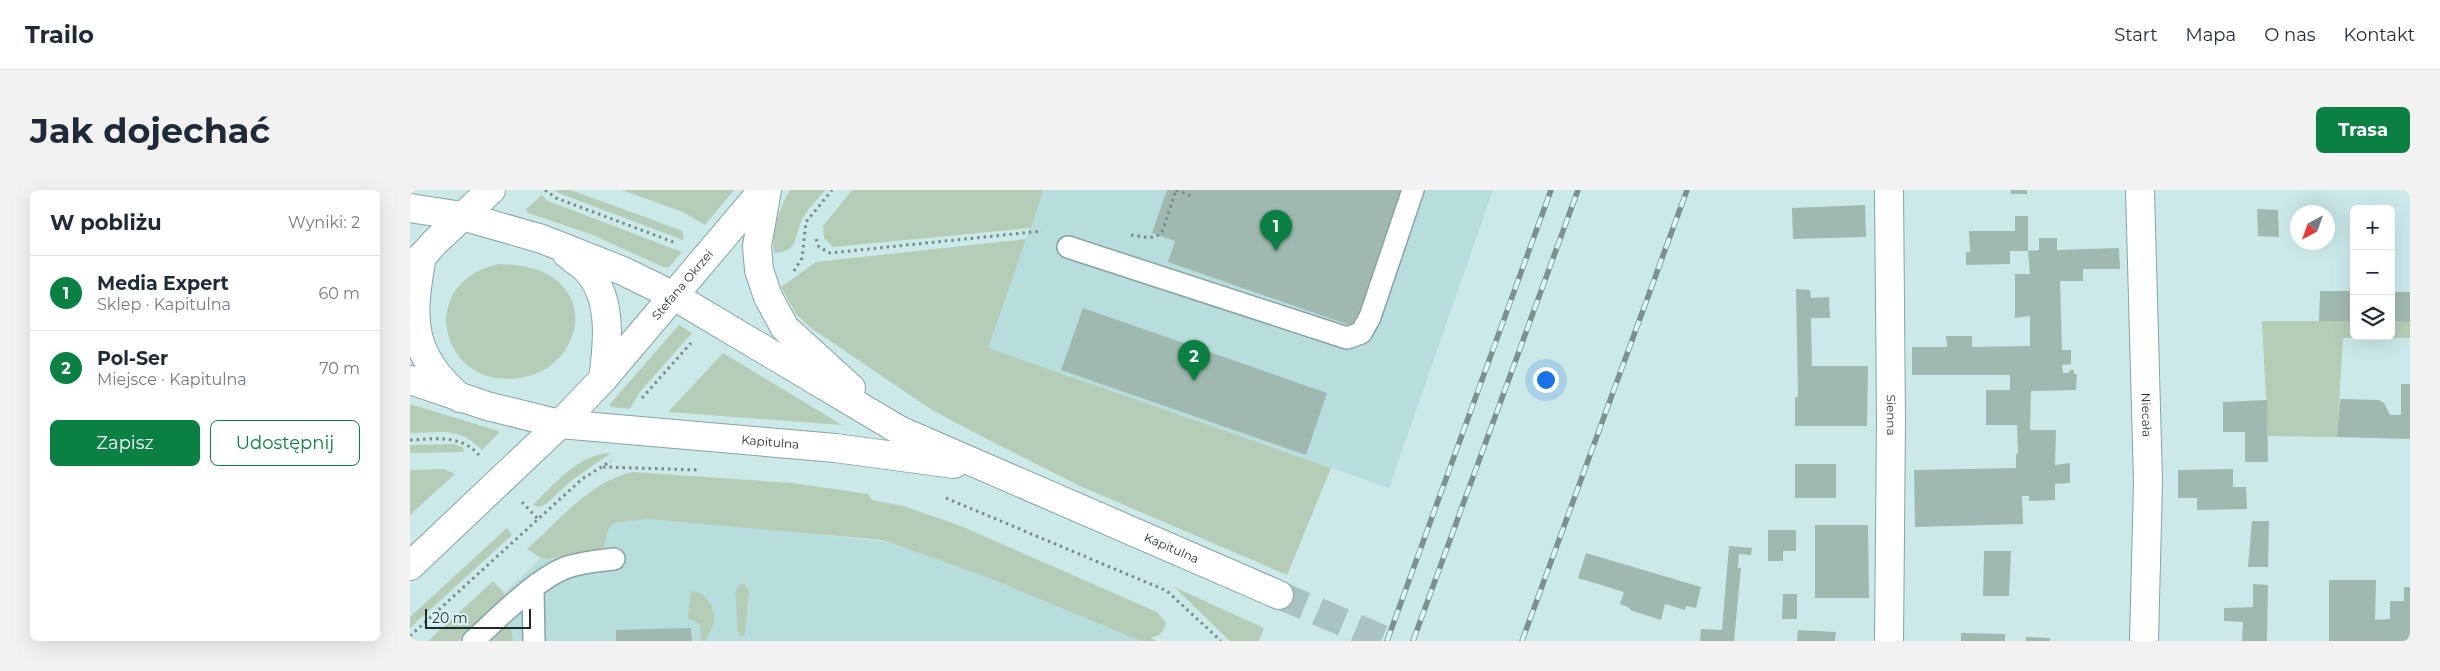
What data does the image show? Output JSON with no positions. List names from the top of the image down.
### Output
{
  "streets": {
    "street": [
      "Stefana Okrzei",
      "Sienna",
      "Niecała",
      "Kapitulna"
    ]
  },
  "crossings": [
    ["Stefana Okrzei", "Kapitulna"]
  ],
  "scale_bar": "20 m",
  "north": "bottom left",
  "page": {
    "header": "Trailo",
    "nav": [
      "Start",
      "Mapa",
      "O nas",
      "Kontakt"
    ],
    "buttons": [
      "Trasa",
      ["Zapisz", "Udostępnij"]
    ],
    "title": "Jak dojechać",
    "heading": ["W pobliżu", "Wyniki: 2"],
    "map_buttons": ["+", "−"],
    "pins": ["1", "2"],
    "list": [
      {
        "mark": "1",
        "name": "Media Expert",
        "note": "Sklep · Kapitulna",
        "value": "60 m"
      },
      {
        "mark": "2",
        "name": "Pol-Ser",
        "note": "Miejsce · Kapitulna",
        "value": "70 m"
      }
    ],
    "scale": "20 m"
  }
}
